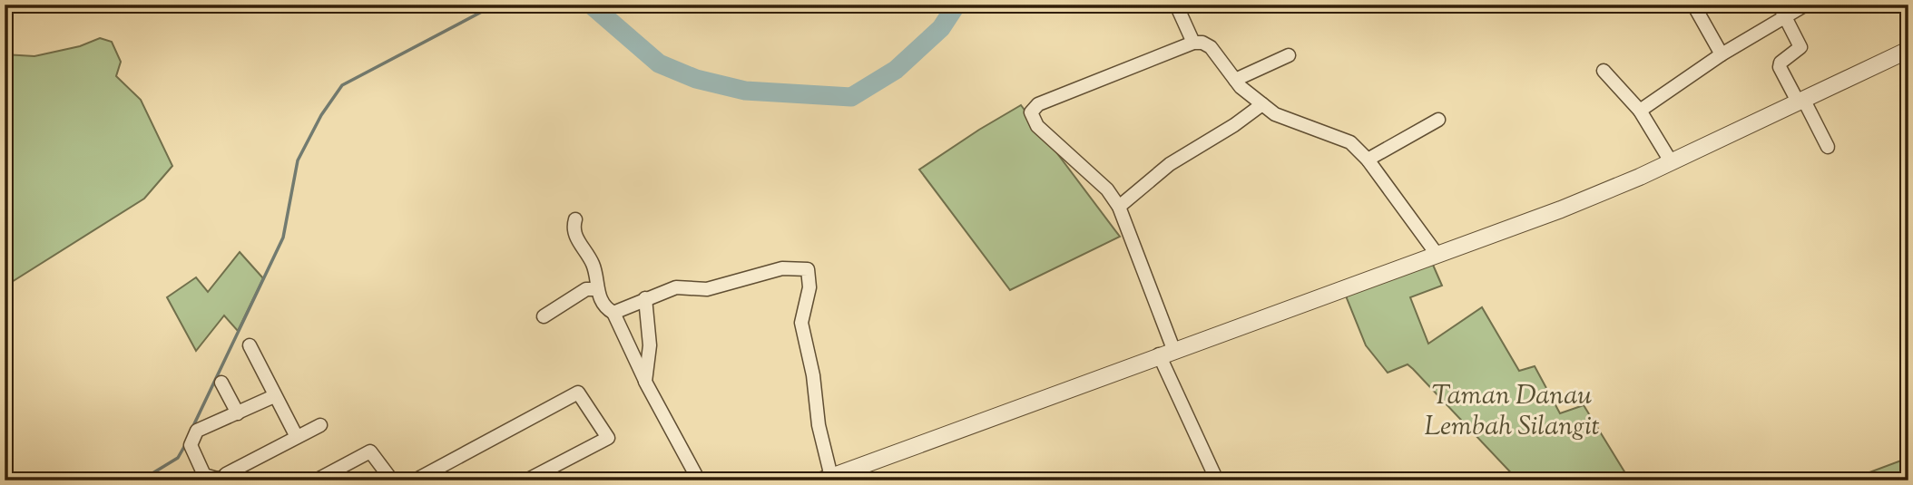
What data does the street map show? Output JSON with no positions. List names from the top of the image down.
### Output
{
  "parks": ["Taman Danau Lembah Silangit"]
}
